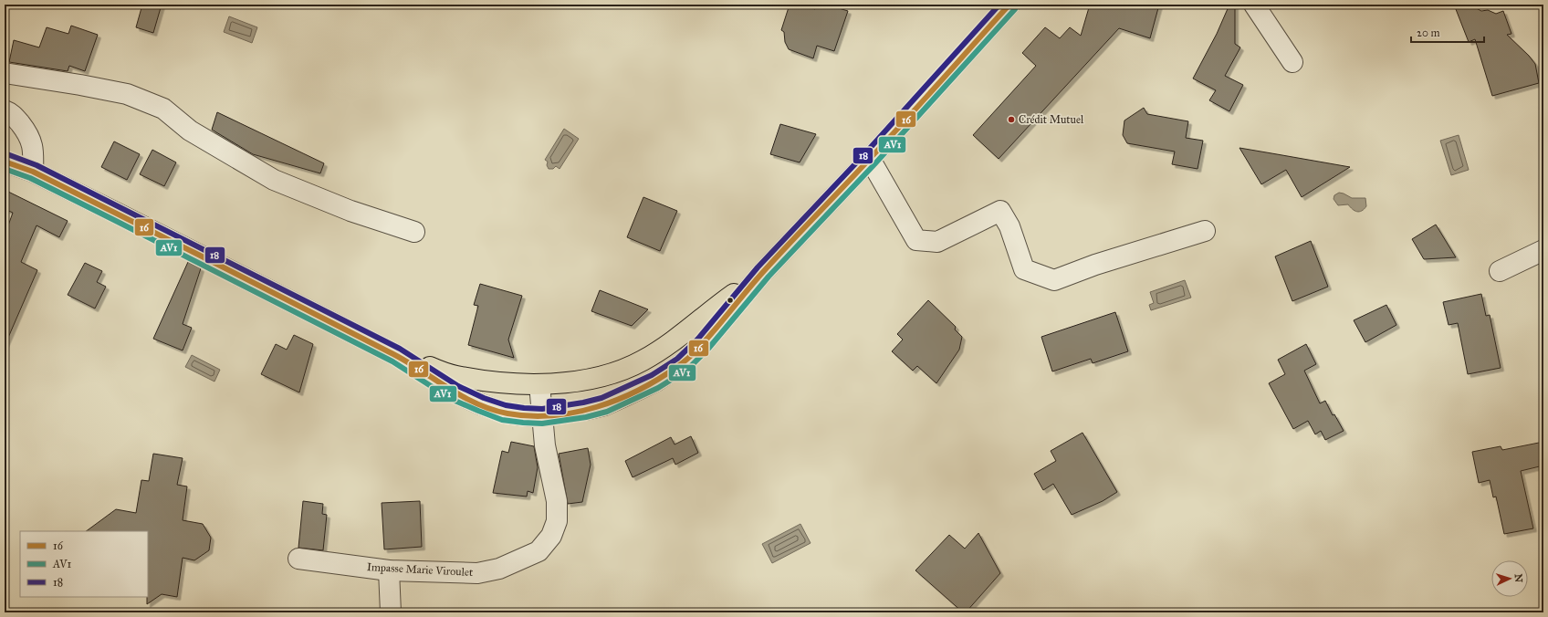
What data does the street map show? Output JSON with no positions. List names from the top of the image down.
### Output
{
  "streets": {
    "street": ["Impasse Marie Viroulet"]
  },
  "places": ["Crédit Mutuel"],
  "lines": ["transit line 16", "transit line 18", "transit line AV1"],
  "legend": ["16", "AV1", "18"],
  "scale_bar": "20 m",
  "north": "right"
}
